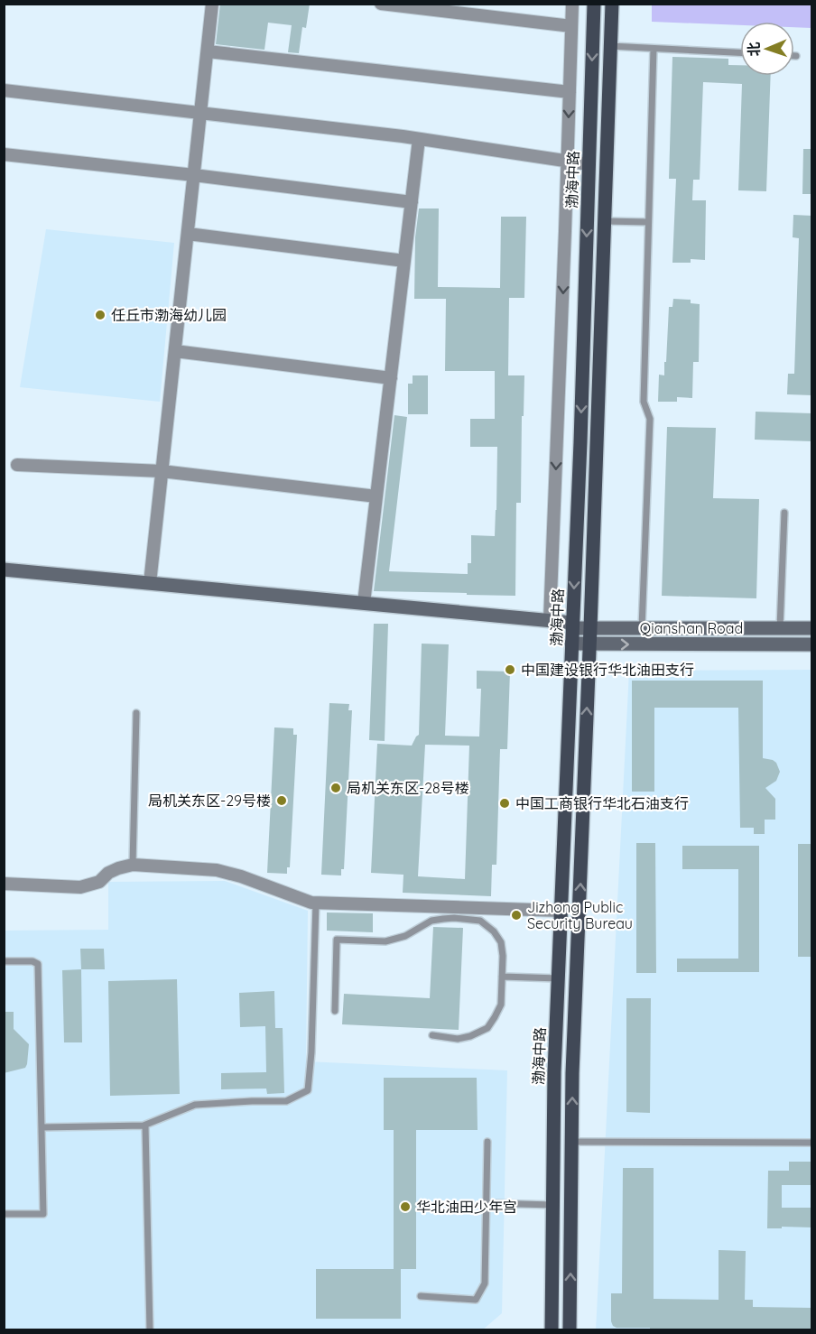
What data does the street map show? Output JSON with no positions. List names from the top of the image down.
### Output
{
  "streets": {
    "main road": ["渤海中路"],
    "street": ["Qianshan Road"]
  },
  "crossings": [
    ["渤海中路", "Qianshan Road"]
  ],
  "places": [
    "任丘市渤海幼儿园",
    "中国建设银行华北油田支行",
    "局机关东区-28号楼",
    "局机关东区-29号楼",
    "中国工商银行华北石油支行",
    "Jizhong Public Security Bureau",
    "华北油田少年宫"
  ],
  "north": "left"
}
